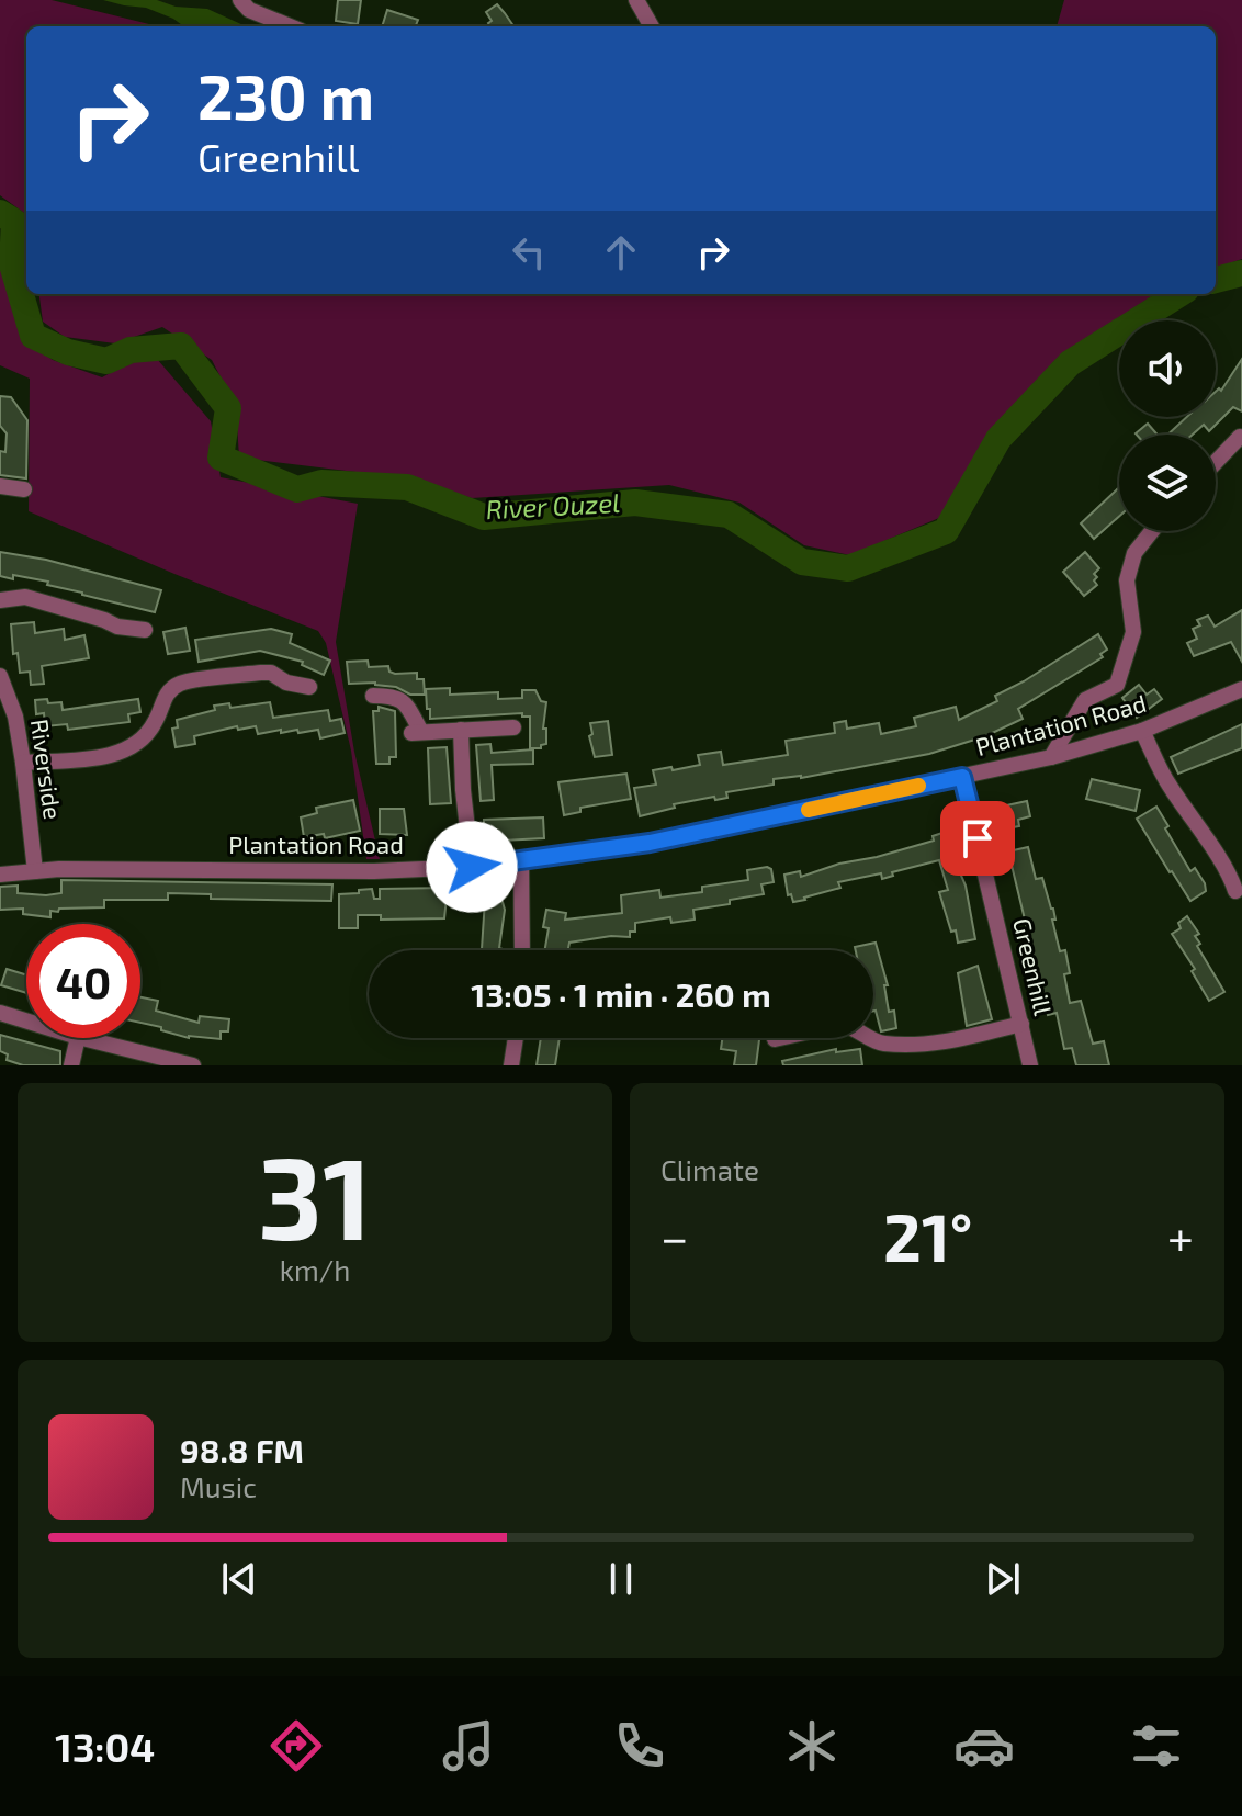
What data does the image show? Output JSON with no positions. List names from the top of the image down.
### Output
{
  "streets": {
    "street": ["Plantation Road", "Riverside", "Greenhill"]
  },
  "crossings": [
    ["Plantation Road", "Riverside"],
    ["Plantation Road", "Greenhill"]
  ],
  "water": ["River Ouzel"],
  "page": {
    "turn": ["230 m", "Greenhill"],
    "limit": "40",
    "trip": "13:05 · 1 min · 260 m",
    "tile": [
      ["31", "km/h"],
      "Climate"
    ],
    "heat": ["−", "21°", "+"],
    "song": ["98.8 FM", "Music"],
    "tabs": "13:04"
  }
}
